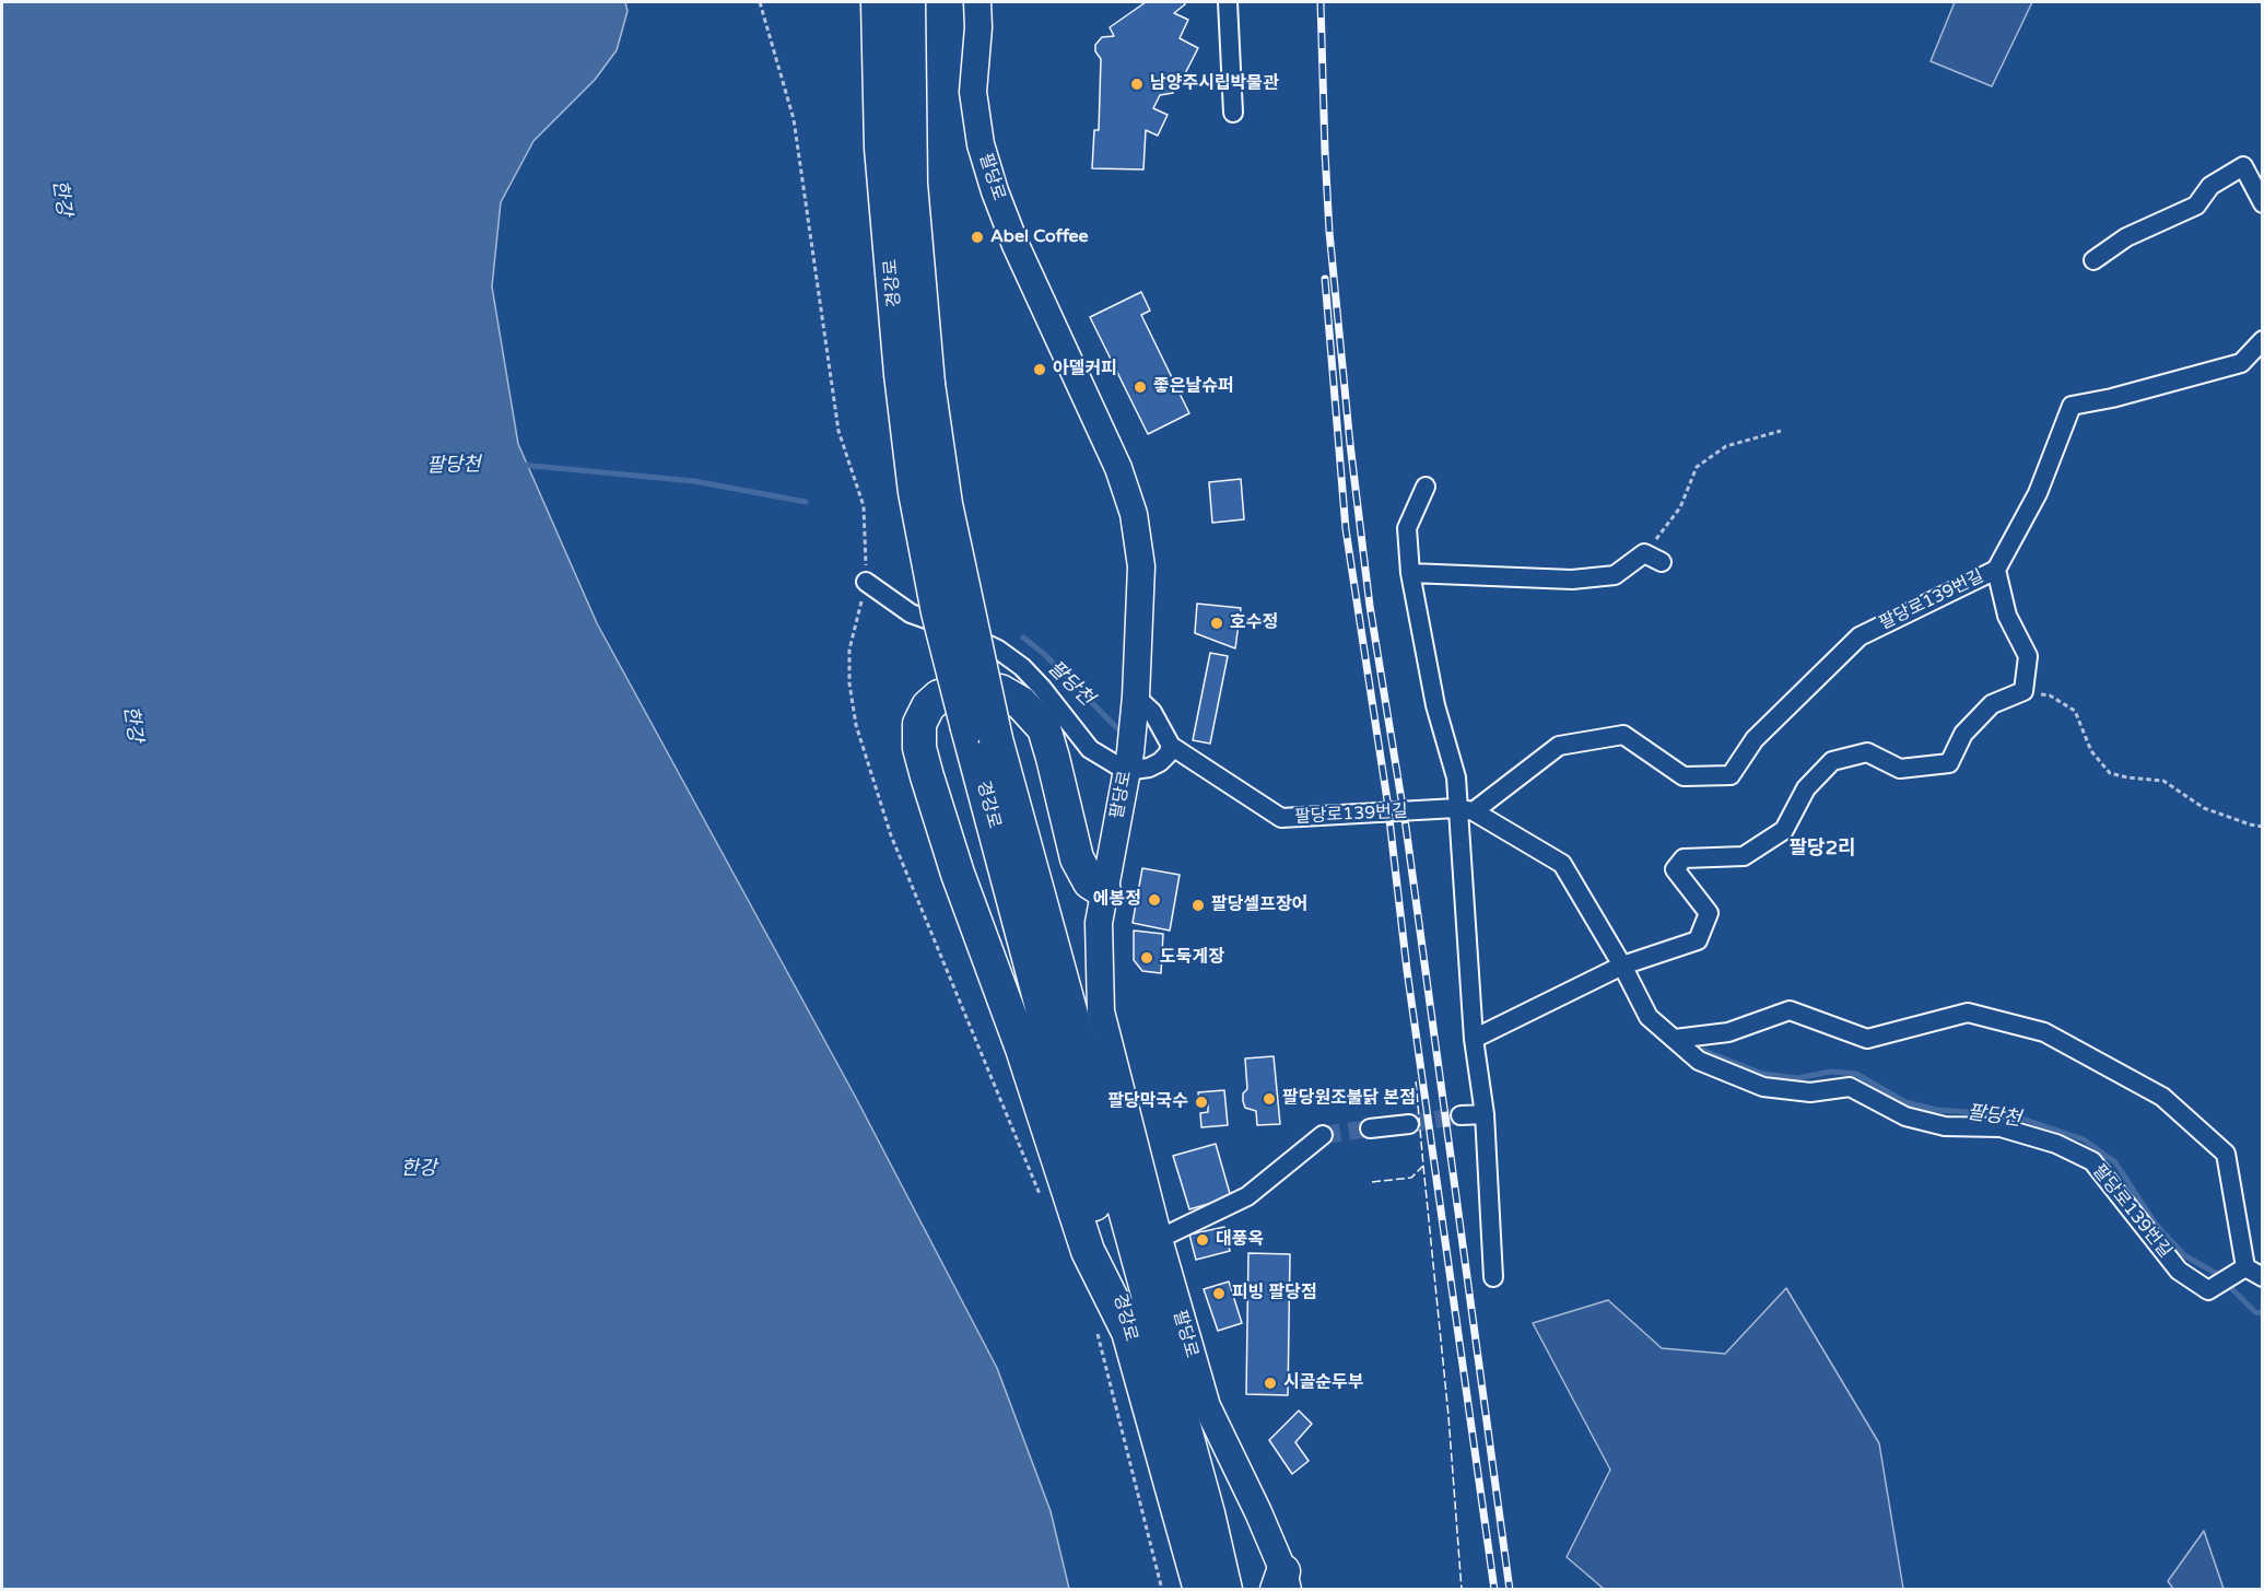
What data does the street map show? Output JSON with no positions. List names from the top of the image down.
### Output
{
  "streets": {
    "highway": ["경강로"],
    "street": ["팔당로", "팔당로139번길"]
  },
  "districts": ["팔당2리"],
  "water": ["한강", "팔당천"],
  "places": [
    "남양주시립박물관",
    "Abel Coffee",
    "아델커피",
    "좋은날슈퍼",
    "호수정",
    "에봉정",
    "팔당셀프장어",
    "도둑게장",
    "팔당원조불닭 본점",
    "팔당막국수",
    "대풍옥",
    "피빙 팔당점",
    "시골순두부"
  ]
}
